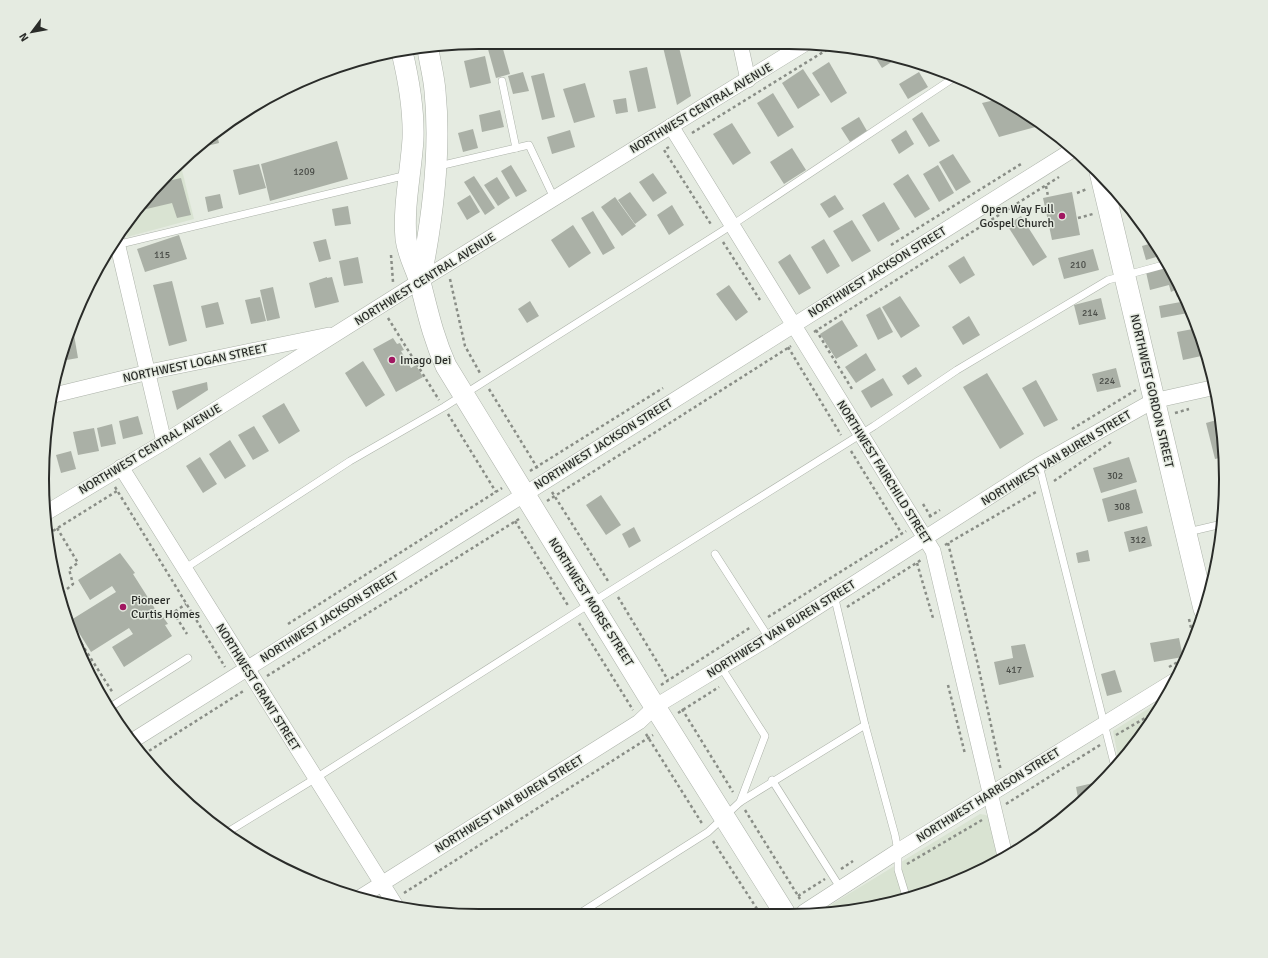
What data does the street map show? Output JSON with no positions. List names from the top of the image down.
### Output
{
  "streets": {
    "main road": ["NORTHWEST GORDON STREET", "NORTHWEST MORSE STREET"],
    "street": [
      "NORTHWEST CENTRAL AVENUE",
      "NORTHWEST JACKSON STREET",
      "NORTHWEST LOGAN STREET",
      "NORTHWEST VAN BUREN STREET",
      "NORTHWEST FAIRCHILD STREET",
      "NORTHWEST GRANT STREET",
      "NORTHWEST HARRISON STREET"
    ]
  },
  "crossings": [
    ["NORTHWEST CENTRAL AVENUE", "NORTHWEST LOGAN STREET"],
    ["NORTHWEST CENTRAL AVENUE", "NORTHWEST FAIRCHILD STREET"],
    ["NORTHWEST CENTRAL AVENUE", "NORTHWEST MORSE STREET"],
    ["NORTHWEST CENTRAL AVENUE", "NORTHWEST GRANT STREET"],
    ["NORTHWEST JACKSON STREET", "NORTHWEST FAIRCHILD STREET"],
    ["NORTHWEST JACKSON STREET", "NORTHWEST MORSE STREET"],
    ["NORTHWEST JACKSON STREET", "NORTHWEST GRANT STREET"],
    ["NORTHWEST GORDON STREET", "NORTHWEST VAN BUREN STREET"],
    ["NORTHWEST VAN BUREN STREET", "NORTHWEST FAIRCHILD STREET"],
    ["NORTHWEST VAN BUREN STREET", "NORTHWEST MORSE STREET"],
    ["NORTHWEST VAN BUREN STREET", "NORTHWEST GRANT STREET"],
    ["NORTHWEST FAIRCHILD STREET", "NORTHWEST HARRISON STREET"]
  ],
  "places": ["Open Way Full Gospel Church", "Imago Dei", "Pioneer Curtis Homes"],
  "house_numbers": [
    "1209",
    "115",
    "210",
    "214",
    "224",
    "302",
    "308",
    "312",
    "417"
  ],
  "north": "bottom left"
}
